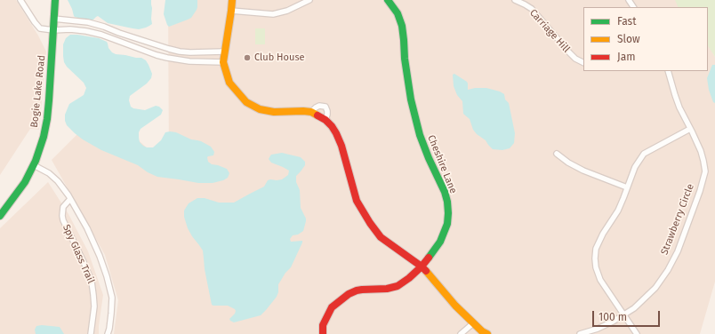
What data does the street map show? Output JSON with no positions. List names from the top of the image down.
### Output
{
  "streets": {
    "street": [
      "Carriage Hill",
      "Bogie Lake Road",
      "Cheshire Lane",
      "Strawberry Circle",
      "Spy Glass Trail"
    ]
  },
  "places": ["Club House"],
  "legend": ["Fast", "Slow", "Jam"],
  "scale_bar": "100 m"
}
